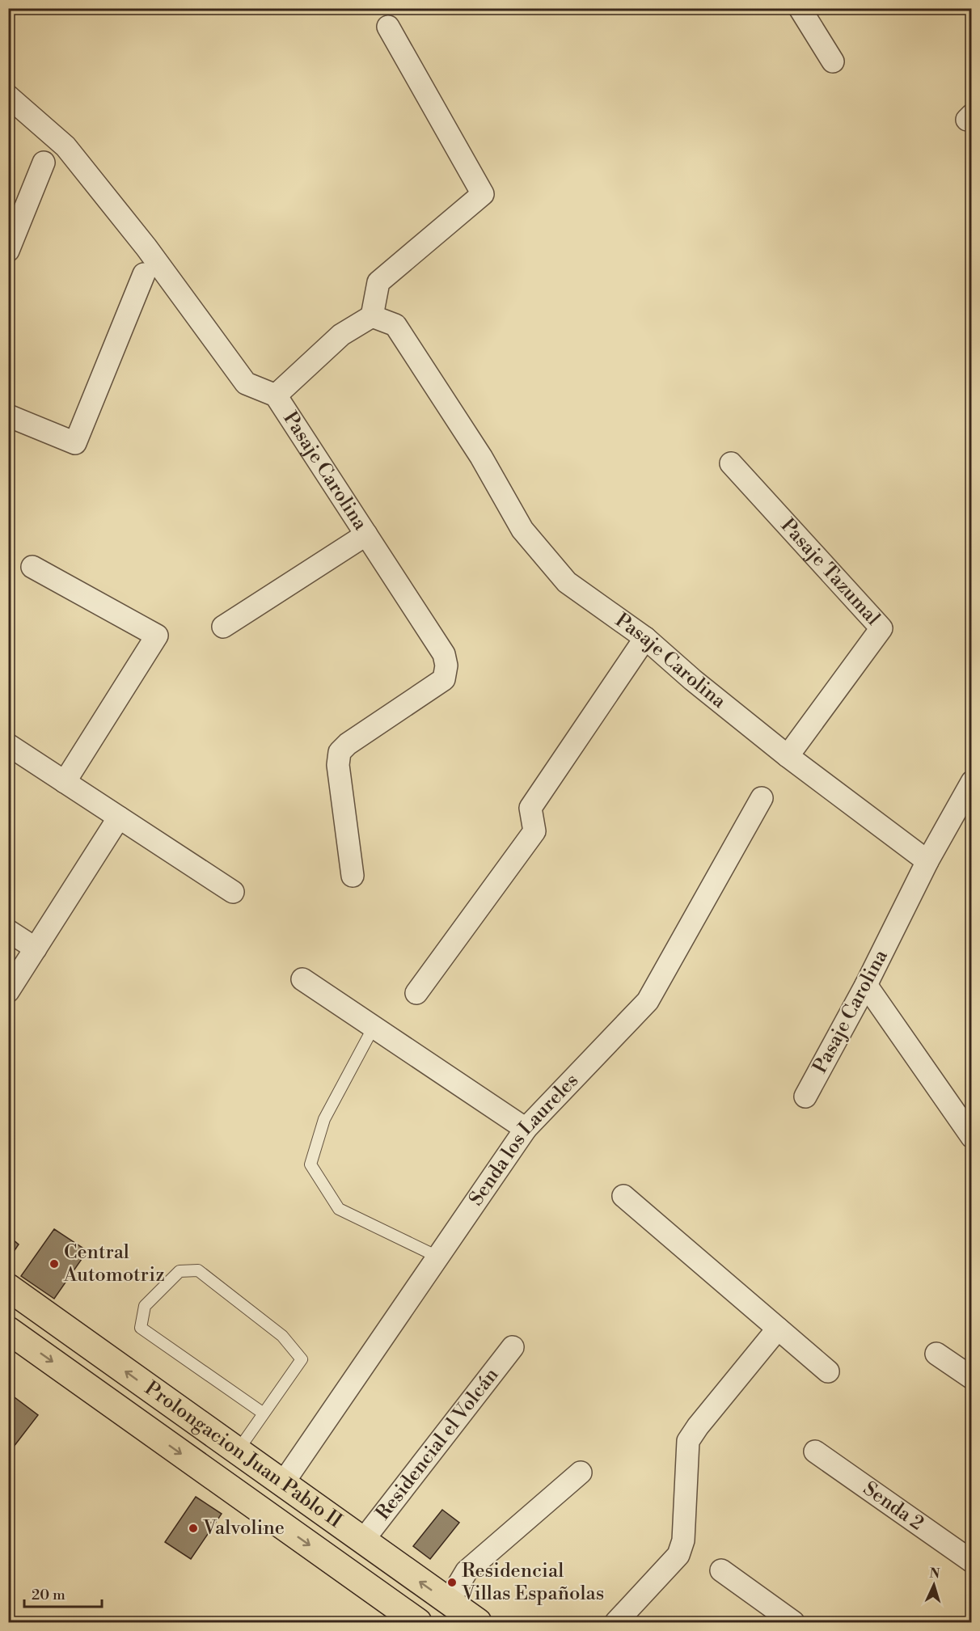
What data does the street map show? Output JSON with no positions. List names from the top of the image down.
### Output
{
  "streets": {
    "main road": ["Prolongacion Juan Pablo II"],
    "street": [
      "Pasaje Carolina",
      "Pasaje Tazumal",
      "Senda los Laureles",
      "Residencial el Volcán",
      "Senda 2"
    ]
  },
  "crossings": [
    ["Pasaje Carolina", "Pasaje Tazumal"],
    ["Senda los Laureles", "Prolongacion Juan Pablo II"],
    ["Residencial el Volcán", "Prolongacion Juan Pablo II"]
  ],
  "places": ["Central Automotriz", "Valvoline", "Residencial Villas Españolas"],
  "scale_bar": "20 m",
  "north": "top"
}
